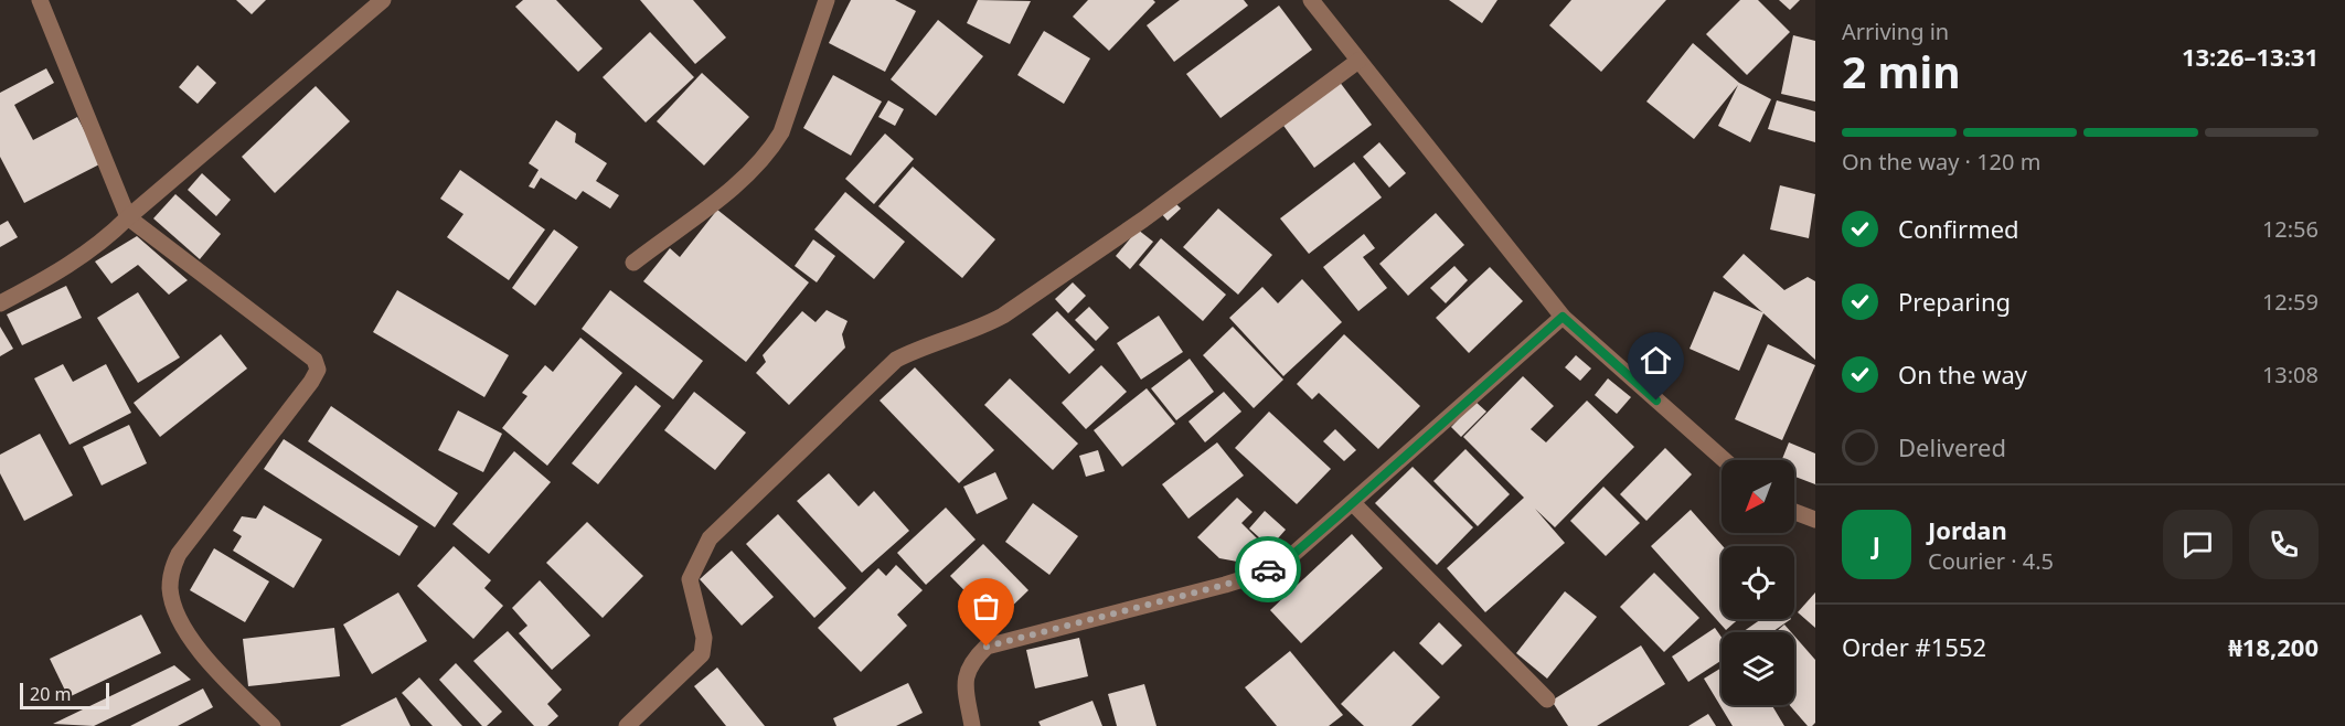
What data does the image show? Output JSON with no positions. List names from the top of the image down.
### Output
{
  "scale_bar": "20 m",
  "north": "bottom left",
  "page": {
    "heading": ["2 min", "Arriving in", "13:26–13:31"],
    "panel": [
      "Jordan",
      "Courier · 4.5",
      "Order #1552",
      "₦18,200"
    ],
    "bar": "On the way · 120 m",
    "list": [
      ["Confirmed", "12:56"],
      ["Preparing", "12:59"],
      ["On the way", "13:08"],
      "Delivered"
    ],
    "round": "J",
    "scale": "20 m"
  }
}
